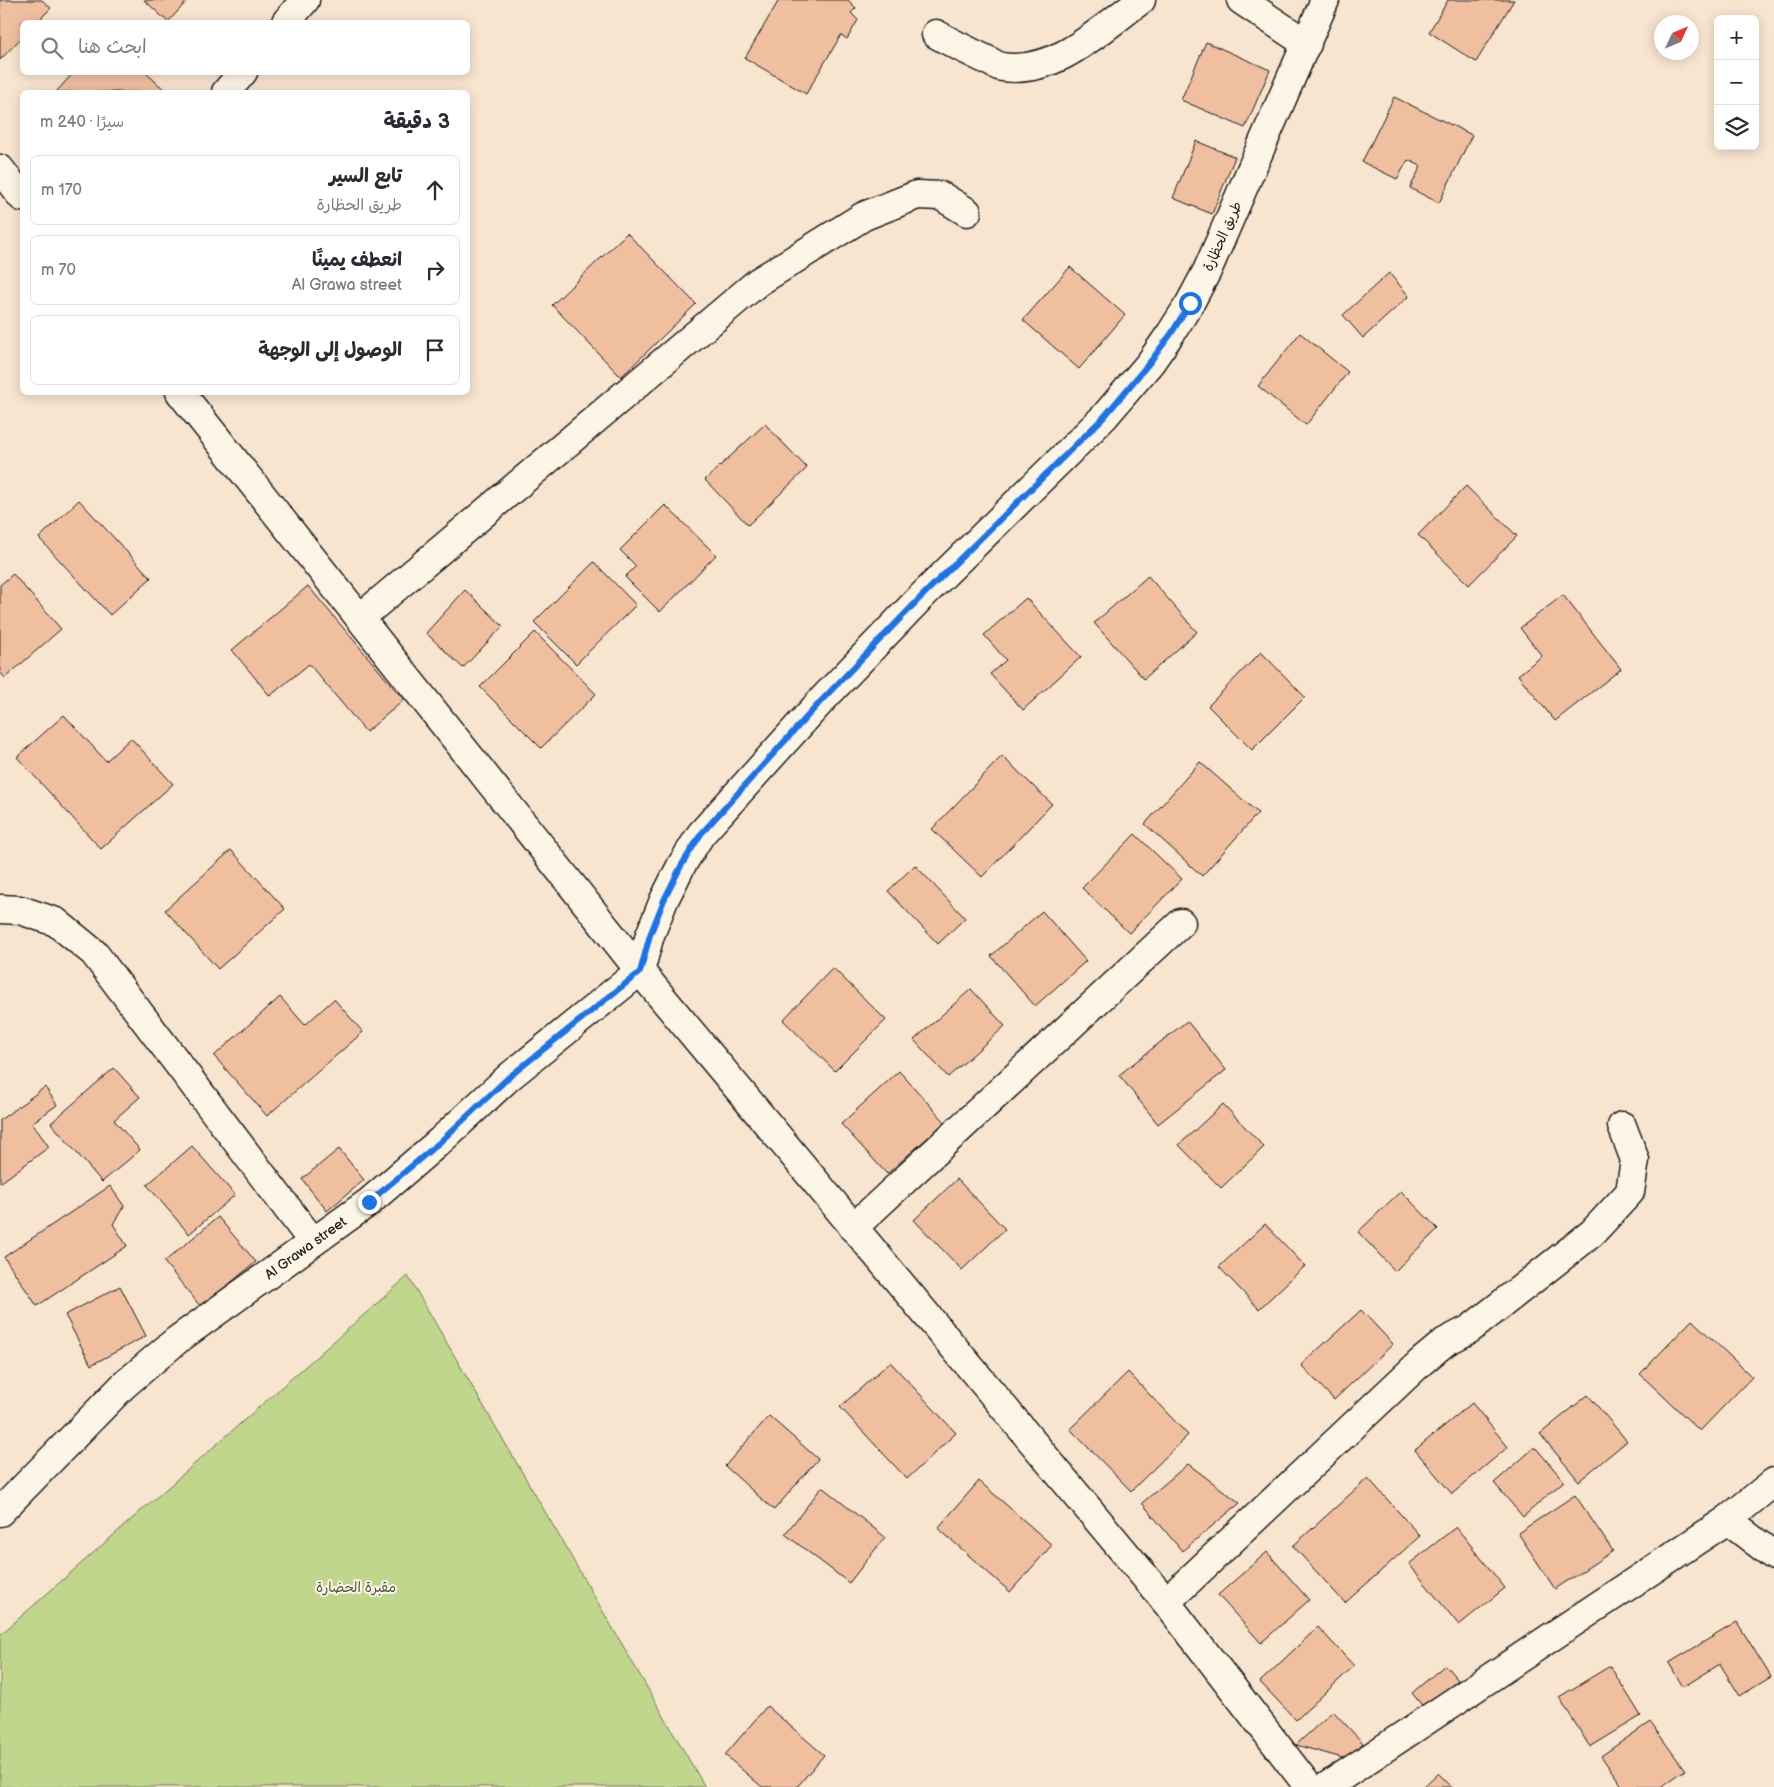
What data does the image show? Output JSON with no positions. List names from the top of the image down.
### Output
{
  "streets": {
    "street": ["طريق الحظارة", "Al Grawa street"]
  },
  "crossings": [
    ["طريق الحظارة", "Al Grawa street"]
  ],
  "parks": ["مقبرة الحضارة"],
  "north": "top right",
  "page": {
    "map_buttons": ["+", "−"],
    "search": "ابحث هنا",
    "heading": ["3 دقيقة", "سيرًا · 240 m"],
    "list": [
      ["تابع السير", "طريق الحظارة", "170 m"],
      ["انعطف يمينًا", "Al Grawa street", "70 m"],
      "الوصول إلى الوجهة"
    ]
  }
}
